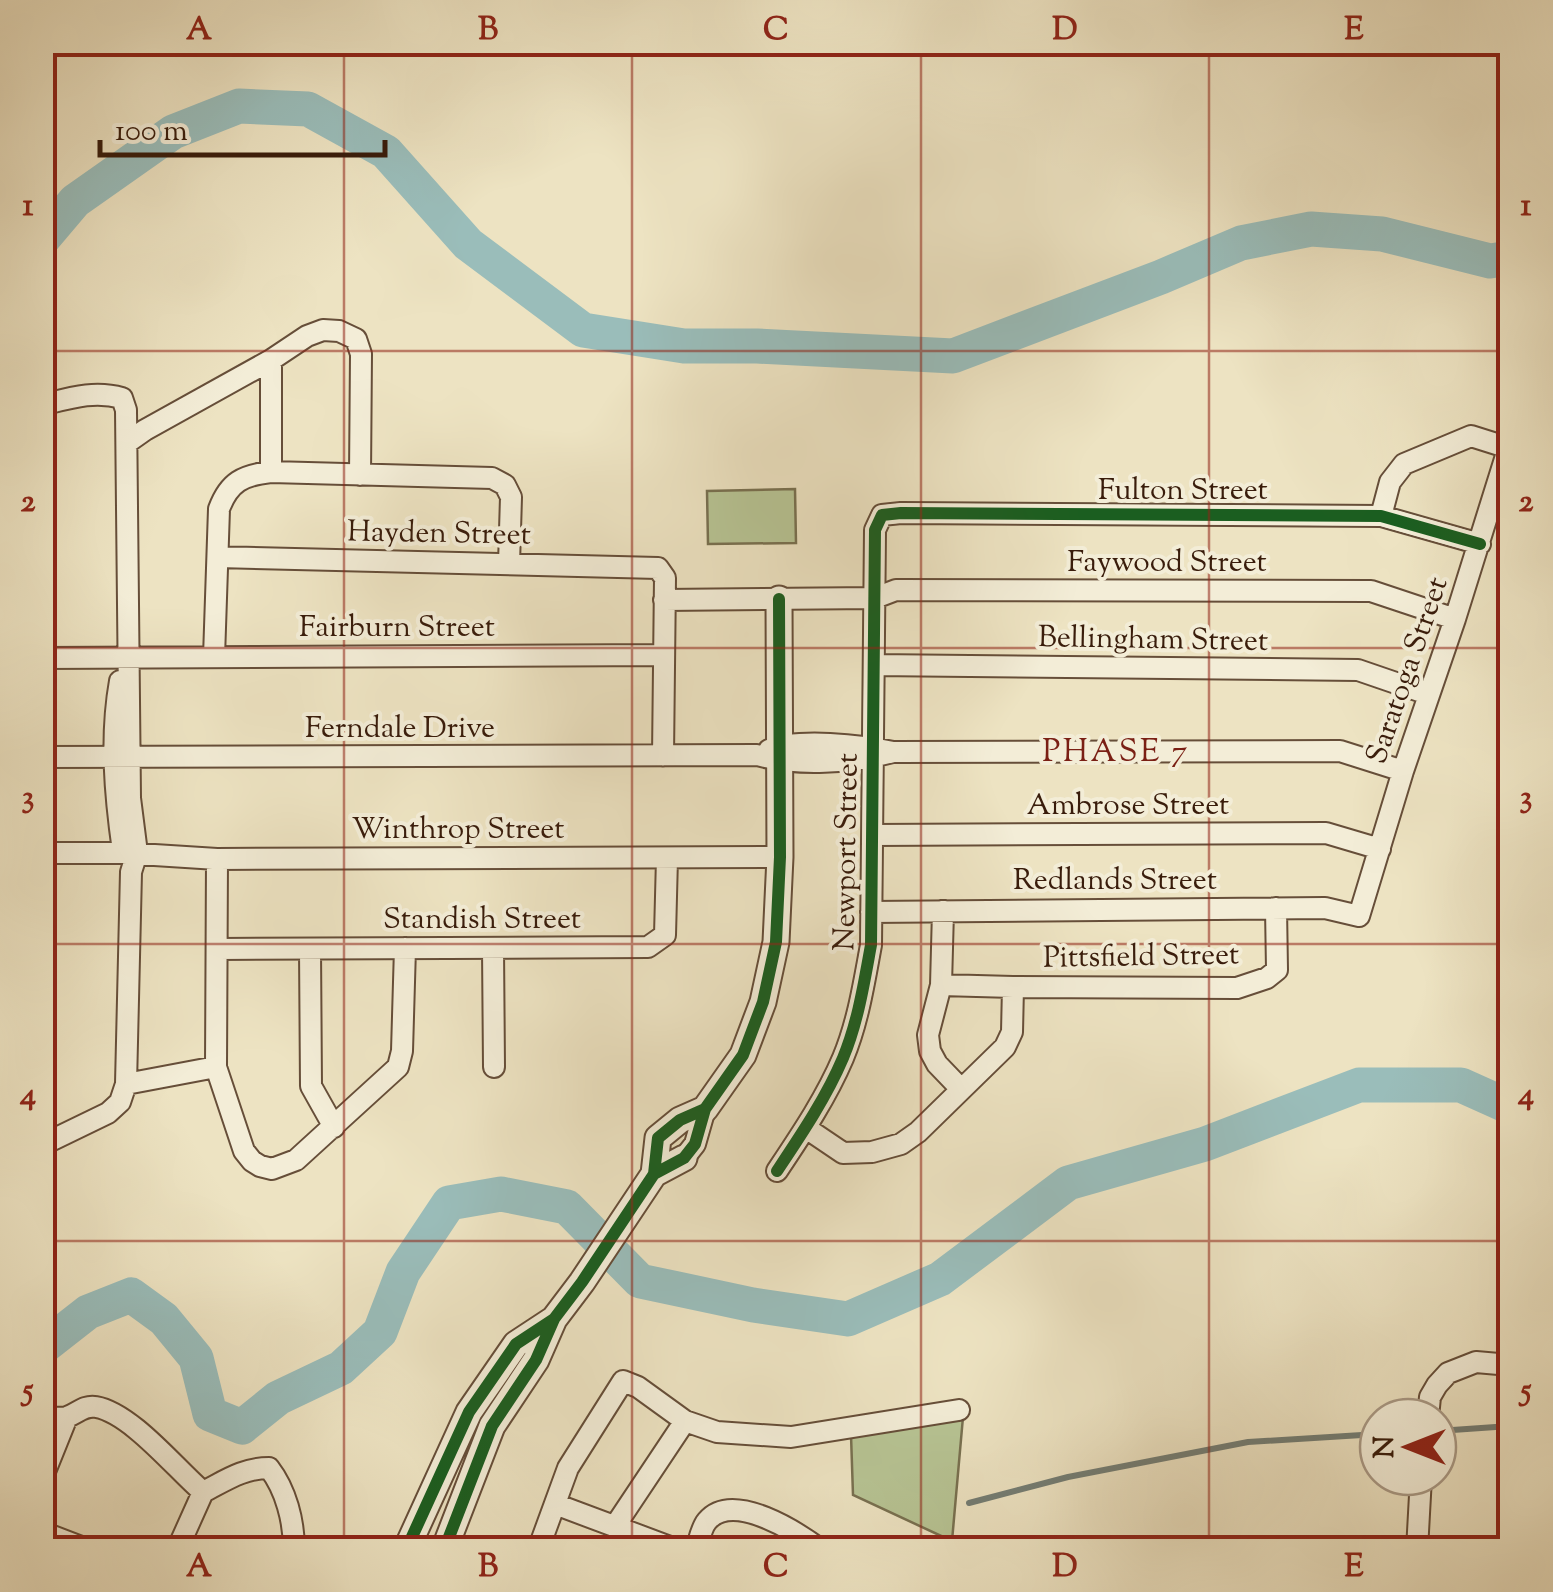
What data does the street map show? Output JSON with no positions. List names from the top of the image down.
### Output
{
  "streets": {
    "street": [
      "Fulton Street",
      "Hayden Street",
      "Faywood Street",
      "Fairburn Street",
      "Bellingham Street",
      "Saratoga Street",
      "Ferndale Drive",
      "Ambrose Street",
      "Winthrop Street",
      "Newport Street",
      "Redlands Street",
      "Standish Street",
      "Pittsfield Street"
    ]
  },
  "crossings": [
    ["Fulton Street", "Saratoga Street"],
    ["Fulton Street", "Newport Street"],
    ["Hayden Street", "Faywood Street"],
    ["Faywood Street", "Saratoga Street"],
    ["Faywood Street", "Newport Street"],
    ["Bellingham Street", "Saratoga Street"],
    ["Bellingham Street", "Newport Street"],
    ["Saratoga Street", "Ferndale Drive"],
    ["Saratoga Street", "Ambrose Street"],
    ["Saratoga Street", "Redlands Street"],
    ["Ferndale Drive", "Newport Street"],
    ["Ambrose Street", "Newport Street"],
    ["Winthrop Street", "Standish Street"],
    ["Newport Street", "Redlands Street"],
    ["Redlands Street", "Pittsfield Street"]
  ],
  "districts": ["PHASE 7"],
  "scale_bar": "100 m",
  "north": "left",
  "grid": {
    "columns": [
      "A",
      "B",
      "C",
      "D",
      "E"
    ],
    "rows": [
      "1",
      "2",
      "3",
      "4",
      "5"
    ]
  }
}
